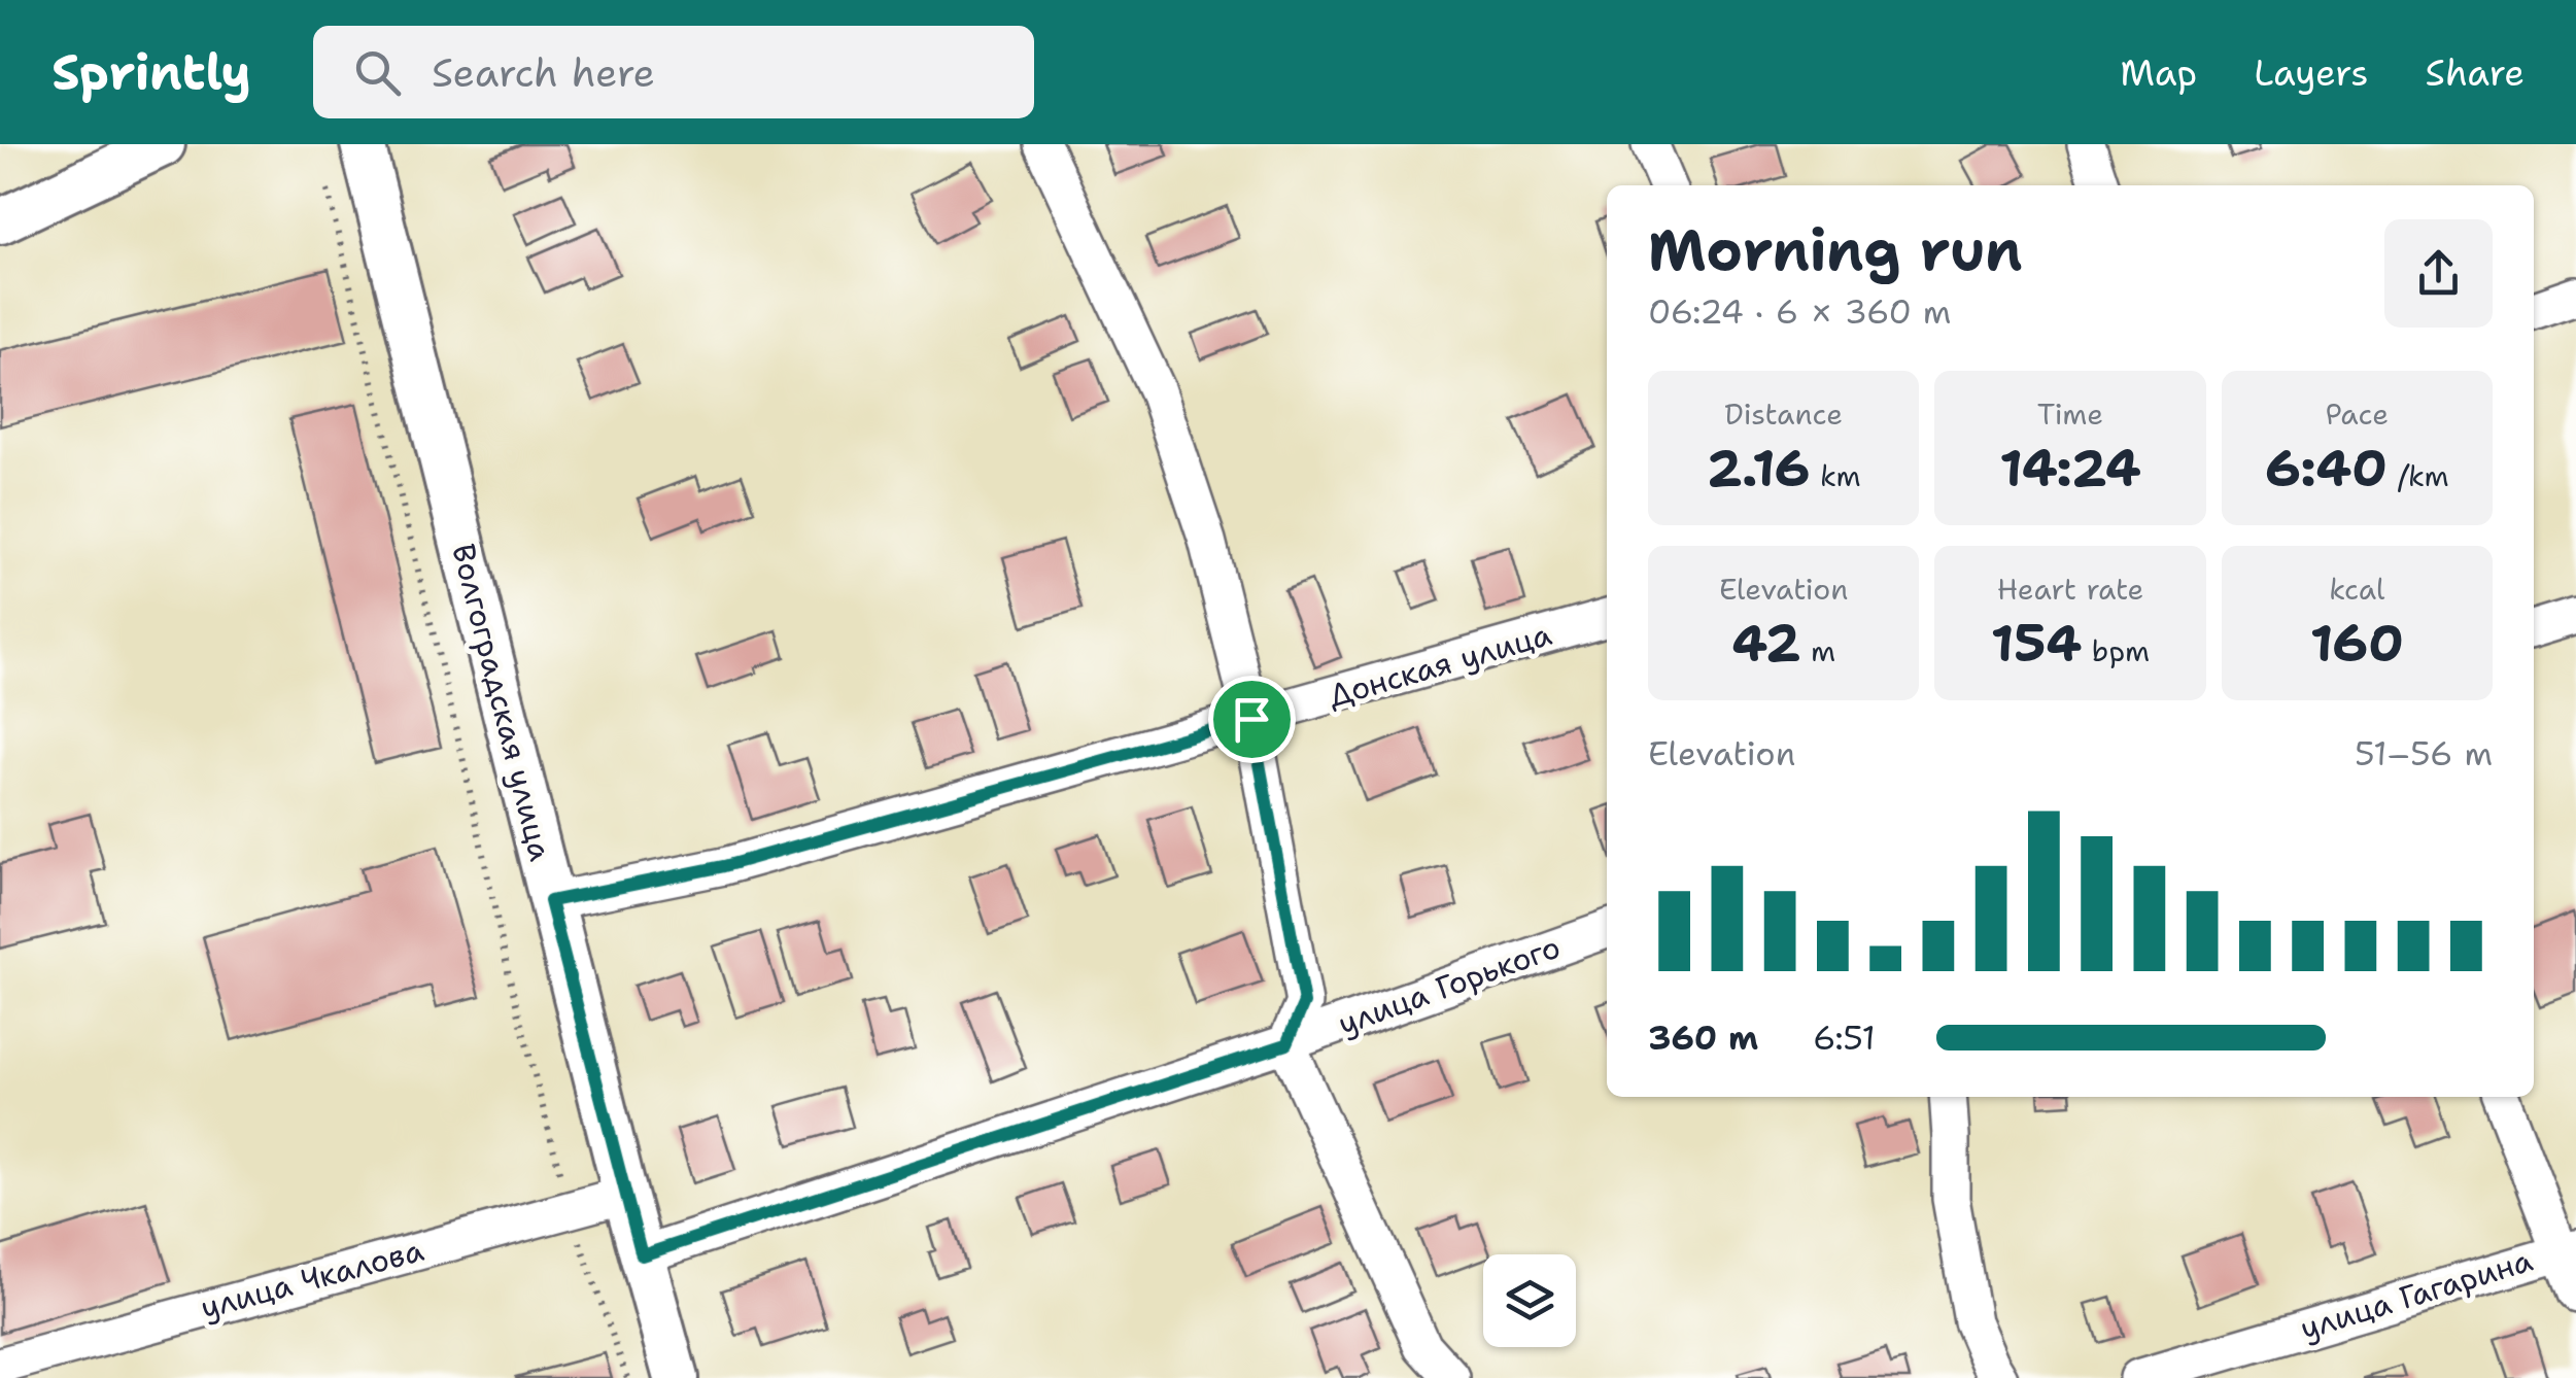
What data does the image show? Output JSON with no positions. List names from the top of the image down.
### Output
{
  "streets": {
    "street": [
      "Донская улица",
      "Волгоградская улица",
      "улица Горького",
      "улица Чкалова",
      "улица Гагарина"
    ]
  },
  "crossings": [
    ["Донская улица", "Волгоградская улица"],
    ["Волгоградская улица", "улица Горького"],
    ["Волгоградская улица", "улица Чкалова"]
  ],
  "page": {
    "header": "Sprintly",
    "search": "Search here",
    "nav": ["Map", "Layers", "Share"],
    "heading": ["Morning run", "06:24 · 6 × 360 m"],
    "stats": [
      ["Distance", "2.16 km"],
      ["Time", "14:24"],
      ["Pace", "6:40 /km"],
      ["Elevation", "42 m"],
      ["Heart rate", "154 bpm"],
      ["kcal", "160"]
    ],
    "chart": ["Elevation", "51–56 m"],
    "list": [
      {
        "name": "360 m",
        "note": "6:51"
      }
    ]
  }
}
